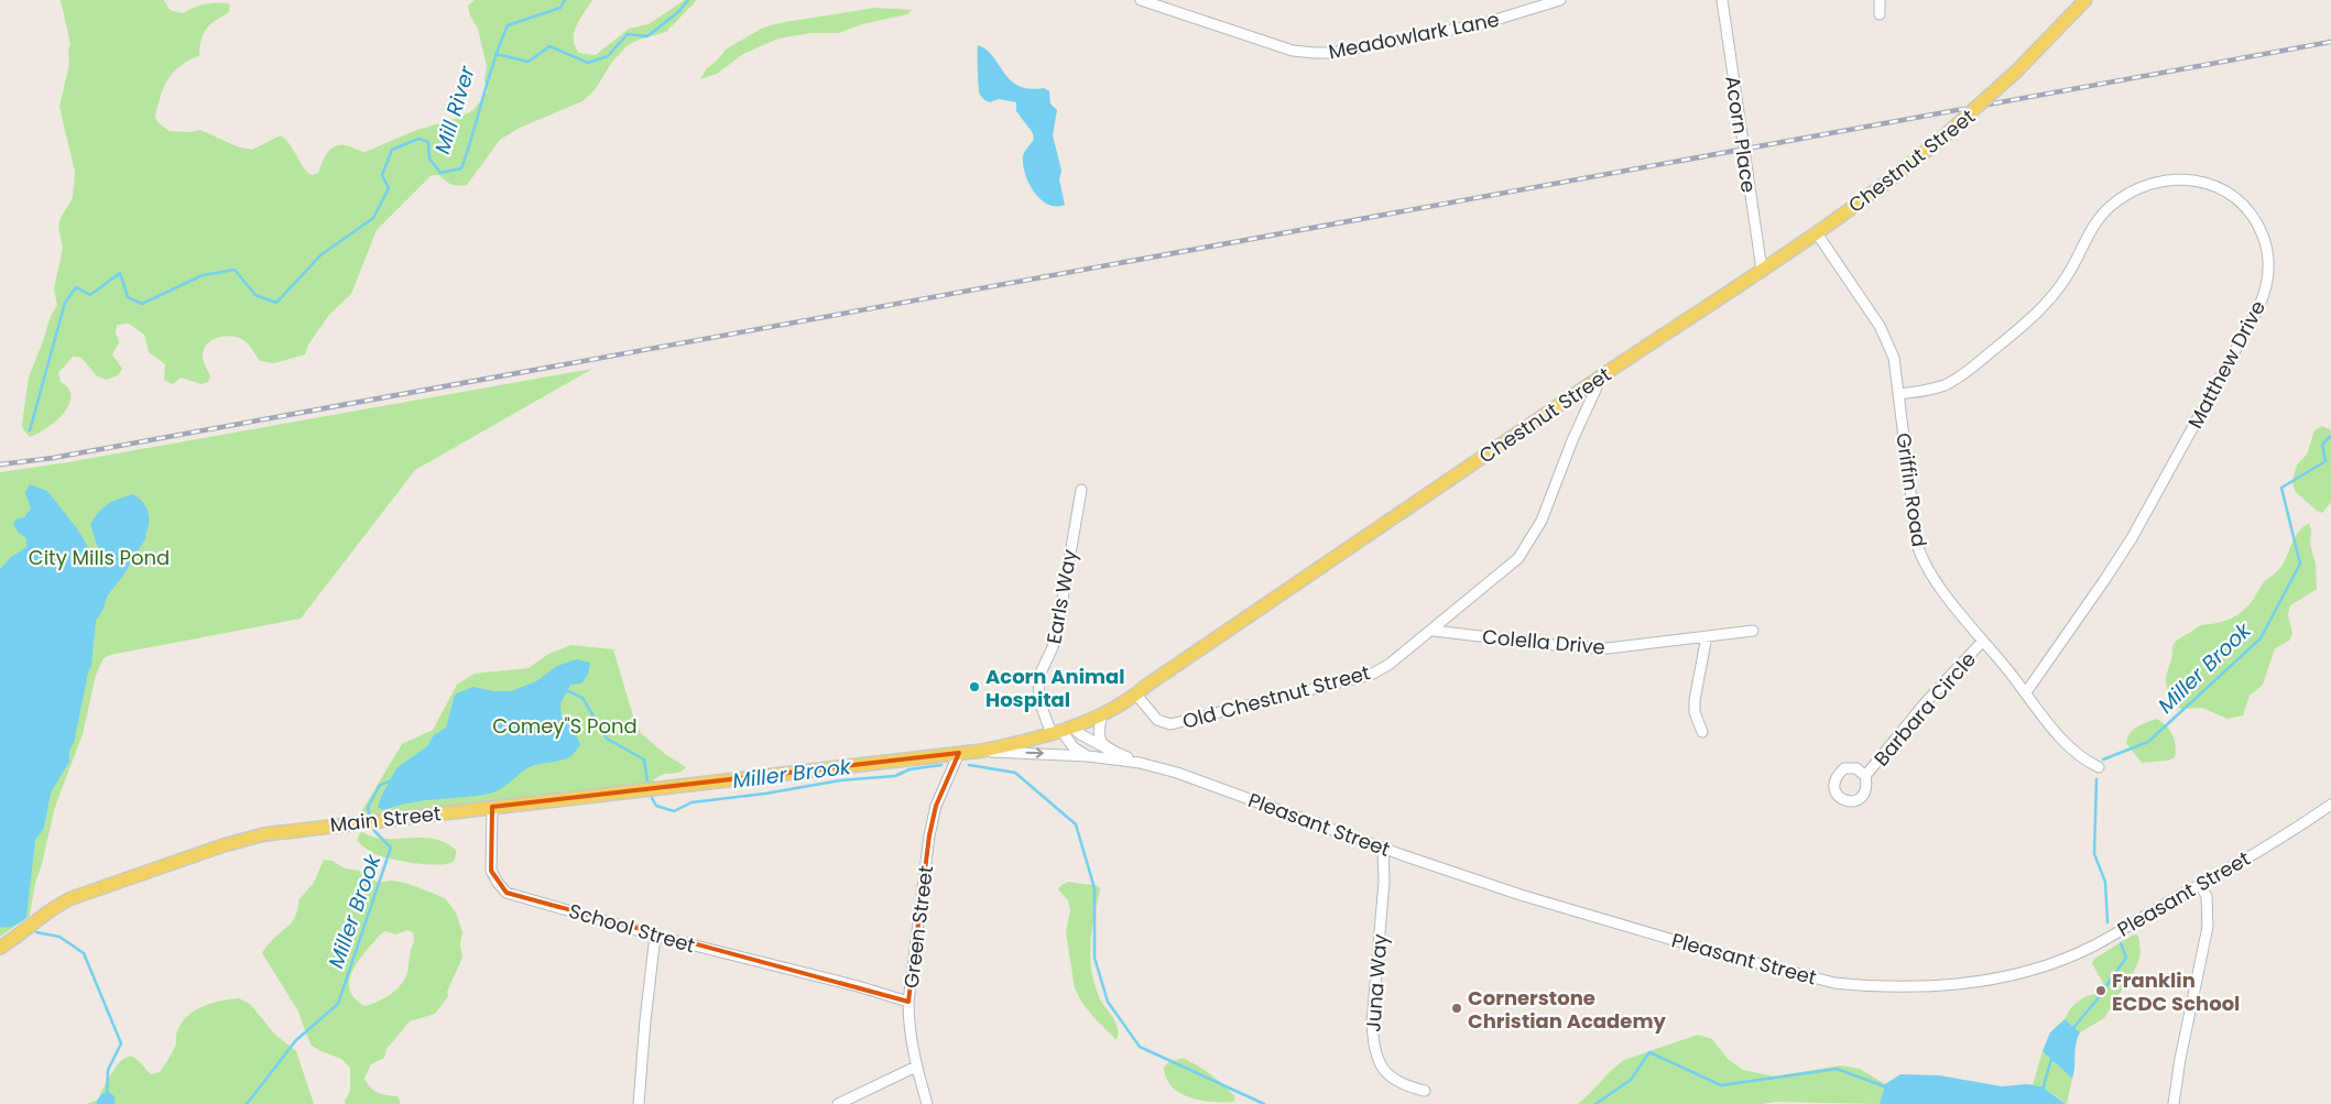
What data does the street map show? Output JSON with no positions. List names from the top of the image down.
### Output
{
  "streets": {
    "main road": ["Chestnut Street", "Main Street"],
    "street": [
      "Meadowlark Lane",
      "Acorn Place",
      "Matthew Drive",
      "Griffin Road",
      "Earls Way",
      "Colella Drive",
      "Old Chestnut Street",
      "Barbara Circle",
      "Pleasant Street",
      "Green Street",
      "School Street",
      "Juna Way"
    ]
  },
  "crossings": [
    ["Acorn Place", "Chestnut Street"],
    ["Chestnut Street", "Griffin Road"],
    ["Chestnut Street", "Earls Way"],
    ["Chestnut Street", "Old Chestnut Street"],
    ["Chestnut Street", "Main Street"],
    ["Chestnut Street", "Pleasant Street"],
    ["Chestnut Street", "Green Street"],
    ["Matthew Drive", "Griffin Road"],
    ["Griffin Road", "Barbara Circle"],
    ["Earls Way", "Pleasant Street"],
    ["Colella Drive", "Old Chestnut Street"],
    ["Main Street", "Green Street"],
    ["Main Street", "School Street"],
    ["Pleasant Street", "Juna Way"],
    ["Green Street", "School Street"]
  ],
  "water": ["Mill River", "Miller Brook"],
  "parks": ["City Mills Pond", "Comey\"S Pond"],
  "places": ["Acorn Animal Hospital", "Franklin ECDC School", "Cornerstone Christian Academy"]
}
